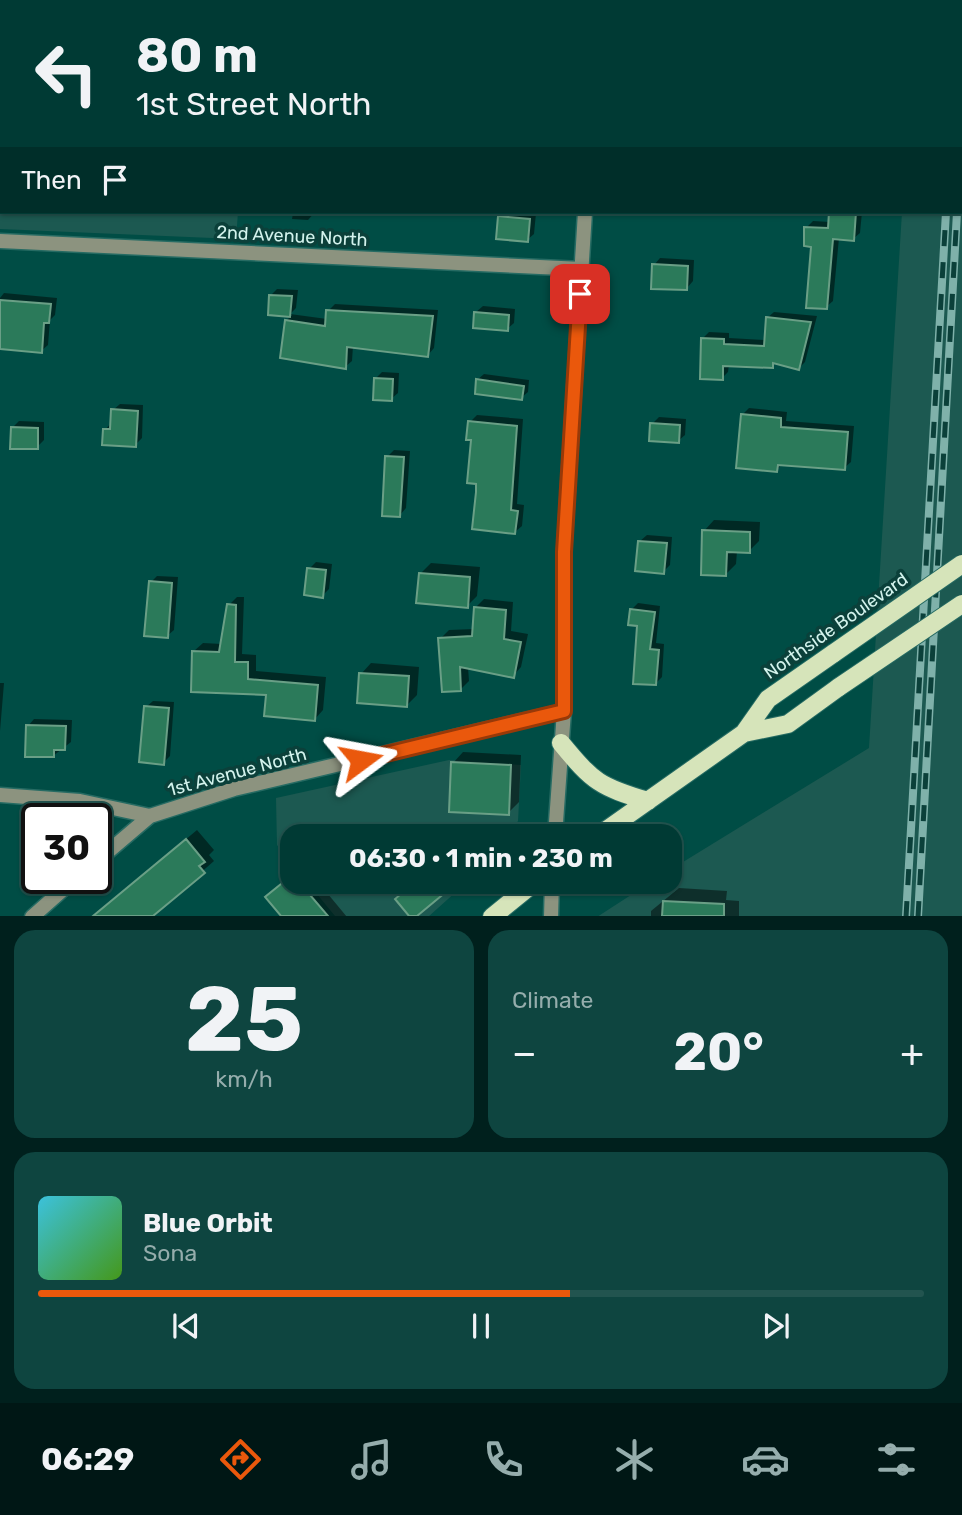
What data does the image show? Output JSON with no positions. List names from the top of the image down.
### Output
{
  "streets": {
    "main road": ["Northside Boulevard"],
    "street": ["2nd Avenue North", "1st Avenue North"]
  },
  "page": {
    "turn": ["80 m", "1st Street North"],
    "then": "Then",
    "limit": "30",
    "trip": "06:30 · 1 min · 230 m",
    "tile": [
      ["25", "km/h"],
      "Climate"
    ],
    "heat": ["−", "20°", "+"],
    "song": ["Blue Orbit", "Sona"],
    "tabs": "06:29"
  }
}
